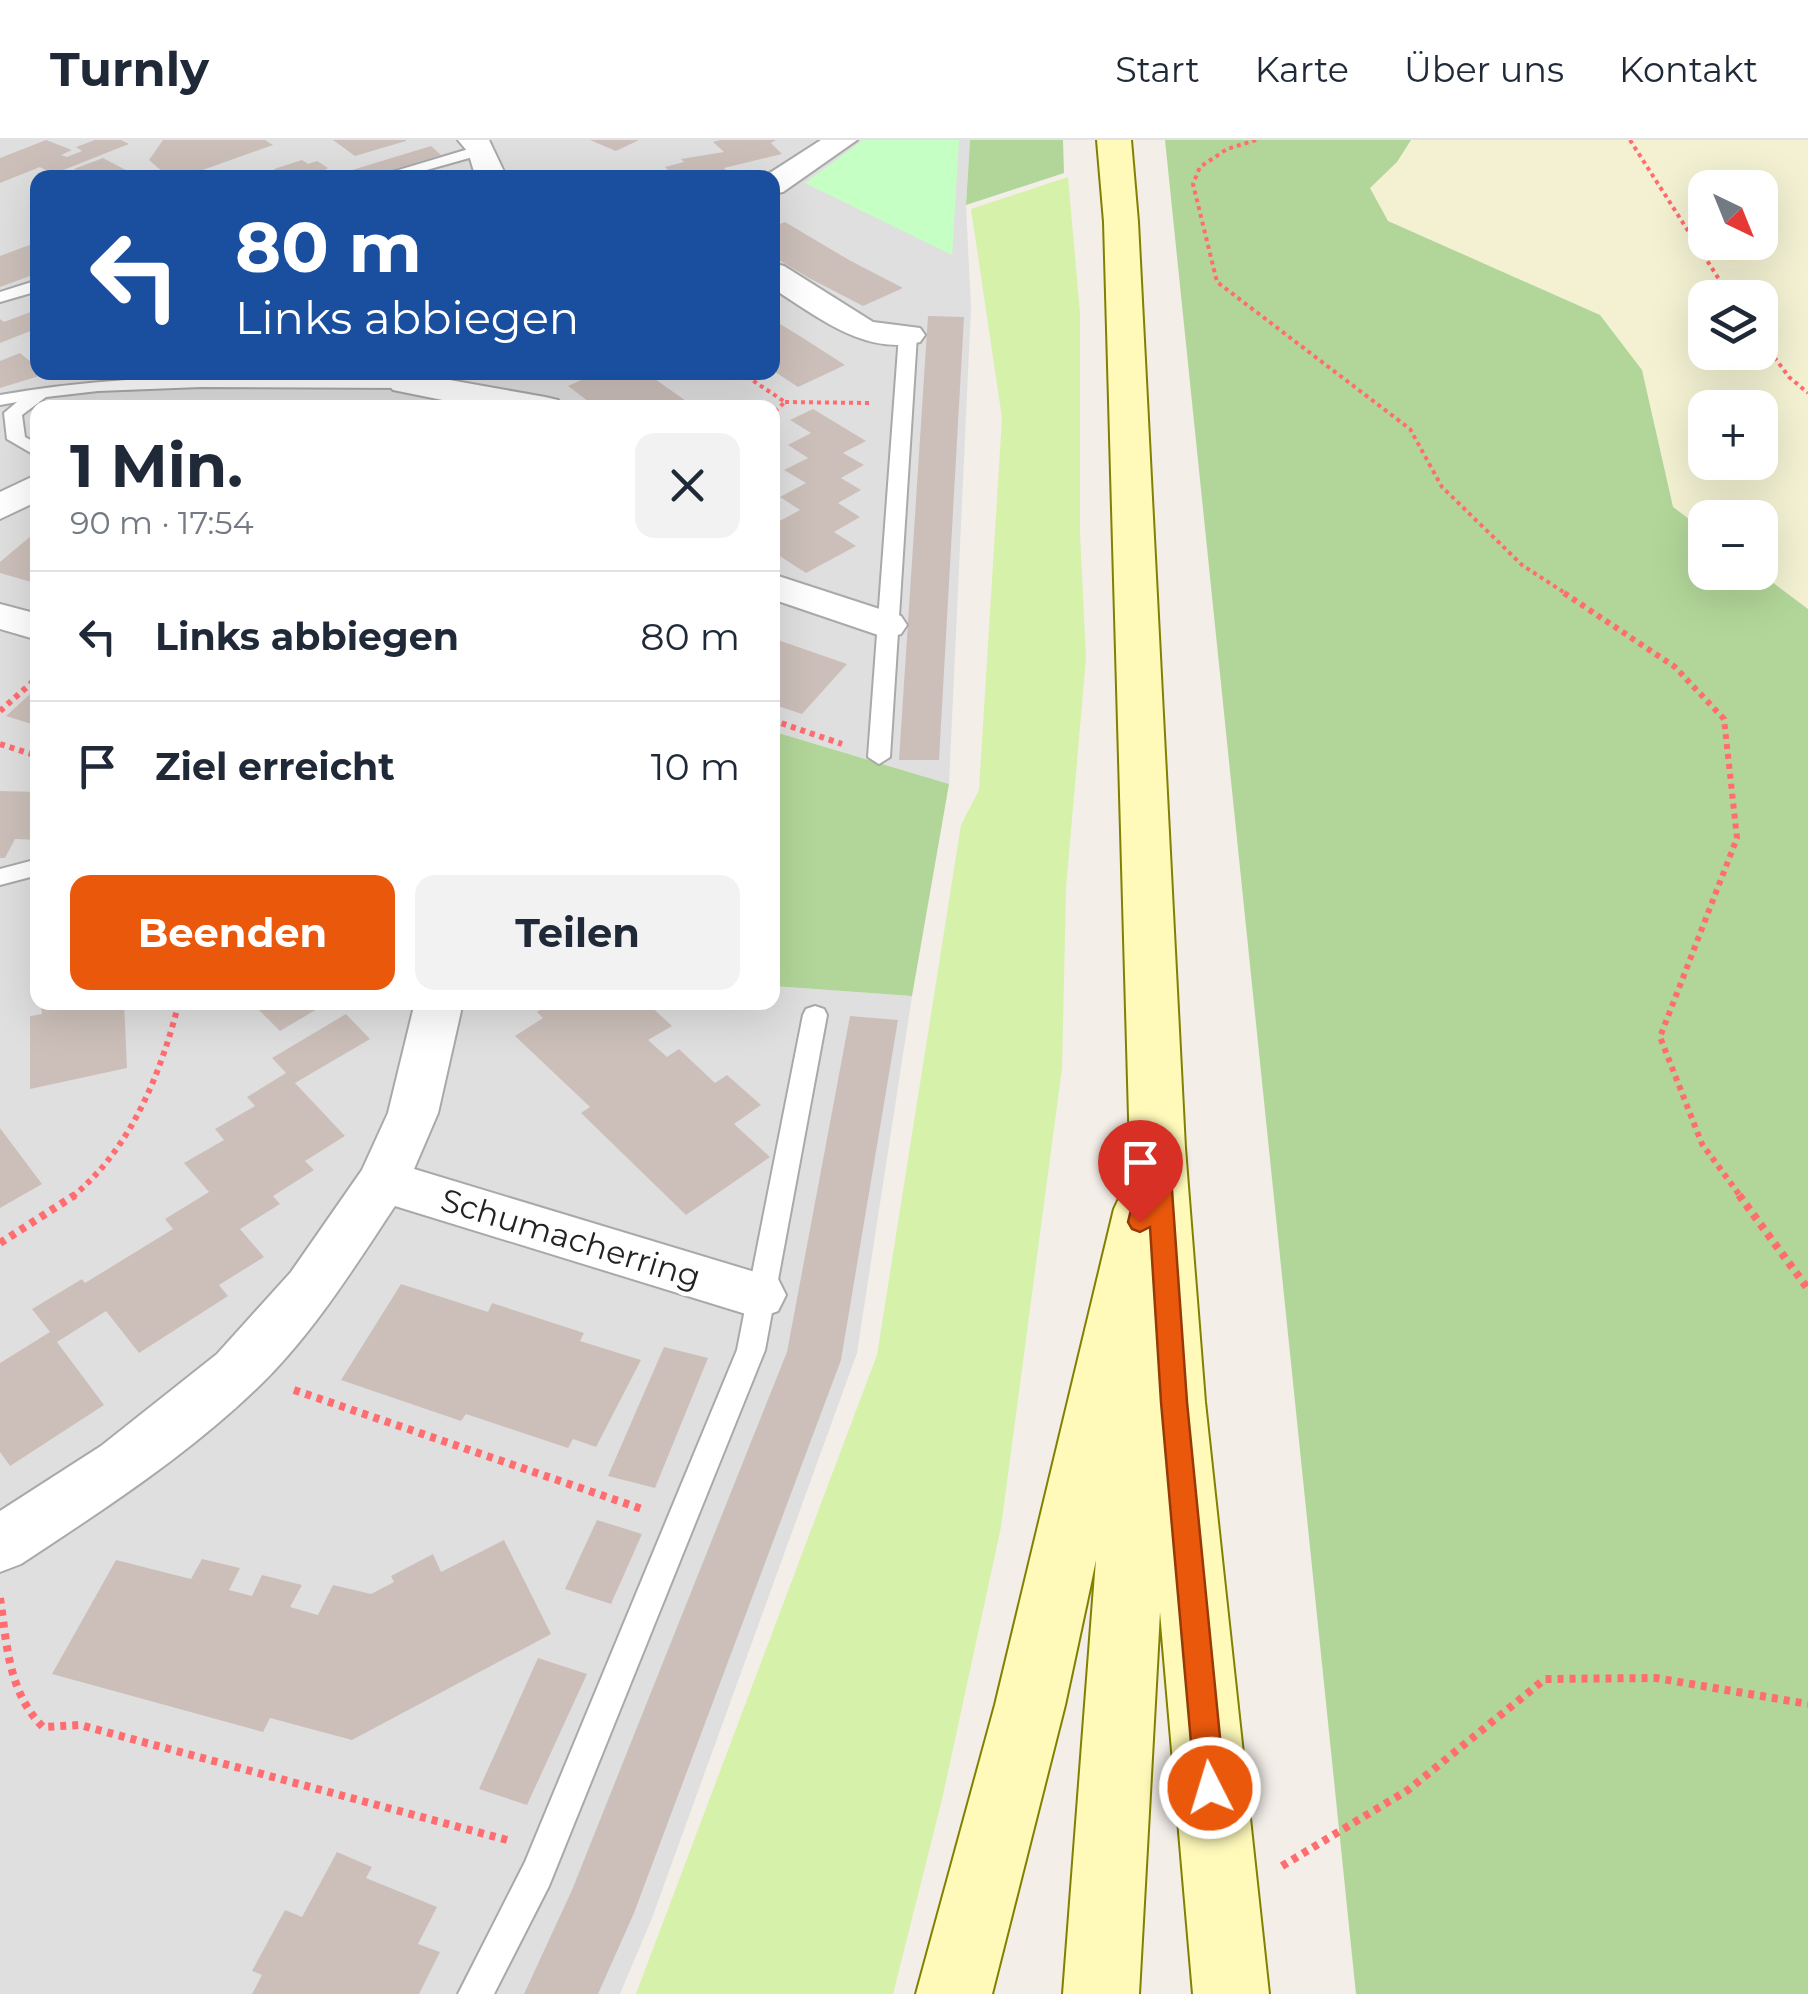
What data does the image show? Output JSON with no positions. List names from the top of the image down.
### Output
{
  "streets": {
    "street": ["Schumacherring"]
  },
  "north": "bottom right",
  "page": {
    "header": "Turnly",
    "nav": [
      "Start",
      "Karte",
      "Über uns",
      "Kontakt"
    ],
    "map_buttons": ["+", "−"],
    "turn": ["80 m", "Links abbiegen"],
    "heading": ["1 Min.", "90 m · 17:54"],
    "list": [
      {
        "name": "Links abbiegen",
        "value": "80 m"
      },
      {
        "name": "Ziel erreicht",
        "value": "10 m"
      }
    ],
    "buttons": ["Beenden", "Teilen"]
  }
}
